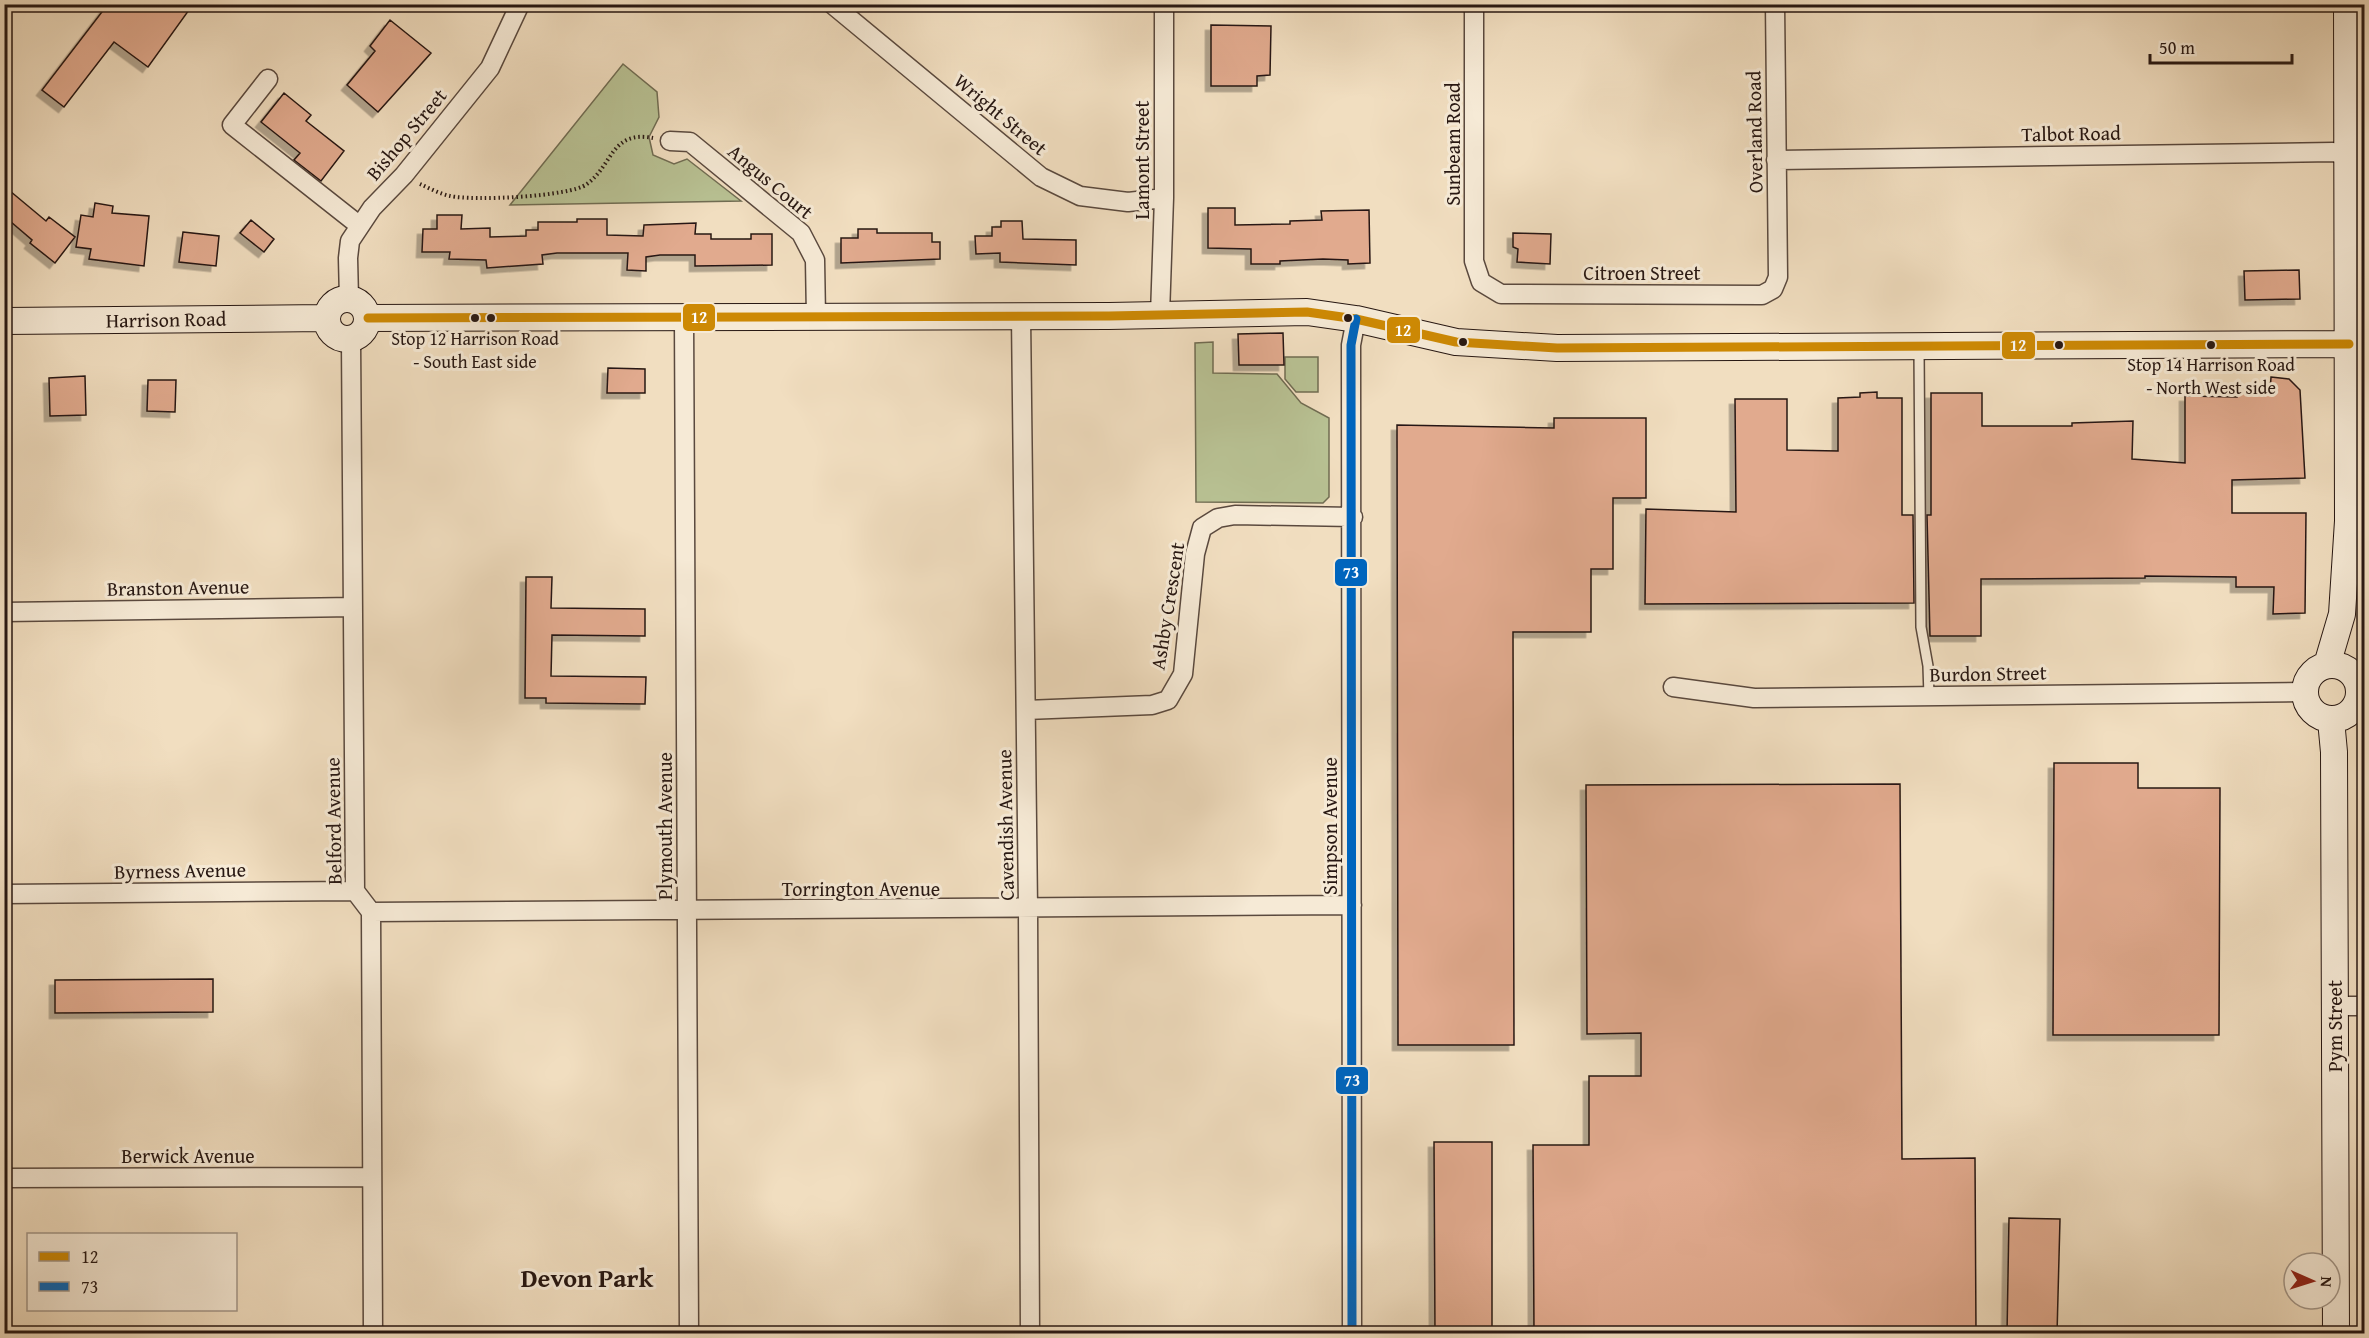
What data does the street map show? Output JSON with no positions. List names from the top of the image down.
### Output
{
  "streets": {
    "street": [
      "Wright Street",
      "Overland Road",
      "Talbot Road",
      "Bishop Street",
      "Sunbeam Road",
      "Lamont Street",
      "Angus Court",
      "Citroen Street",
      "Harrison Road",
      "Branston Avenue",
      "Ashby Crescent",
      "Burdon Street",
      "Belford Avenue",
      "Cavendish Avenue",
      "Plymouth Avenue",
      "Simpson Avenue",
      "Byrness Avenue",
      "Torrington Avenue",
      "Pym Street",
      "Berwick Avenue"
    ]
  },
  "crossings": [
    ["Wright Street", "Lamont Street"],
    ["Overland Road", "Talbot Road"],
    ["Overland Road", "Citroen Street"],
    ["Bishop Street", "Harrison Road"],
    ["Bishop Street", "Belford Avenue"],
    ["Sunbeam Road", "Citroen Street"],
    ["Harrison Road", "Belford Avenue"],
    ["Branston Avenue", "Belford Avenue"],
    ["Ashby Crescent", "Cavendish Avenue"],
    ["Ashby Crescent", "Simpson Avenue"],
    ["Burdon Street", "Pym Street"],
    ["Belford Avenue", "Byrness Avenue"],
    ["Belford Avenue", "Torrington Avenue"],
    ["Cavendish Avenue", "Torrington Avenue"],
    ["Plymouth Avenue", "Torrington Avenue"],
    ["Simpson Avenue", "Torrington Avenue"]
  ],
  "districts": ["Devon Park"],
  "places": ["Stop 12 Harrison Road - South East side", "Stop 14 Harrison Road - North West side"],
  "lines": ["transit line 12", "transit line 73"],
  "legend": ["12", "73"],
  "scale_bar": "50 m",
  "north": "right"
}
